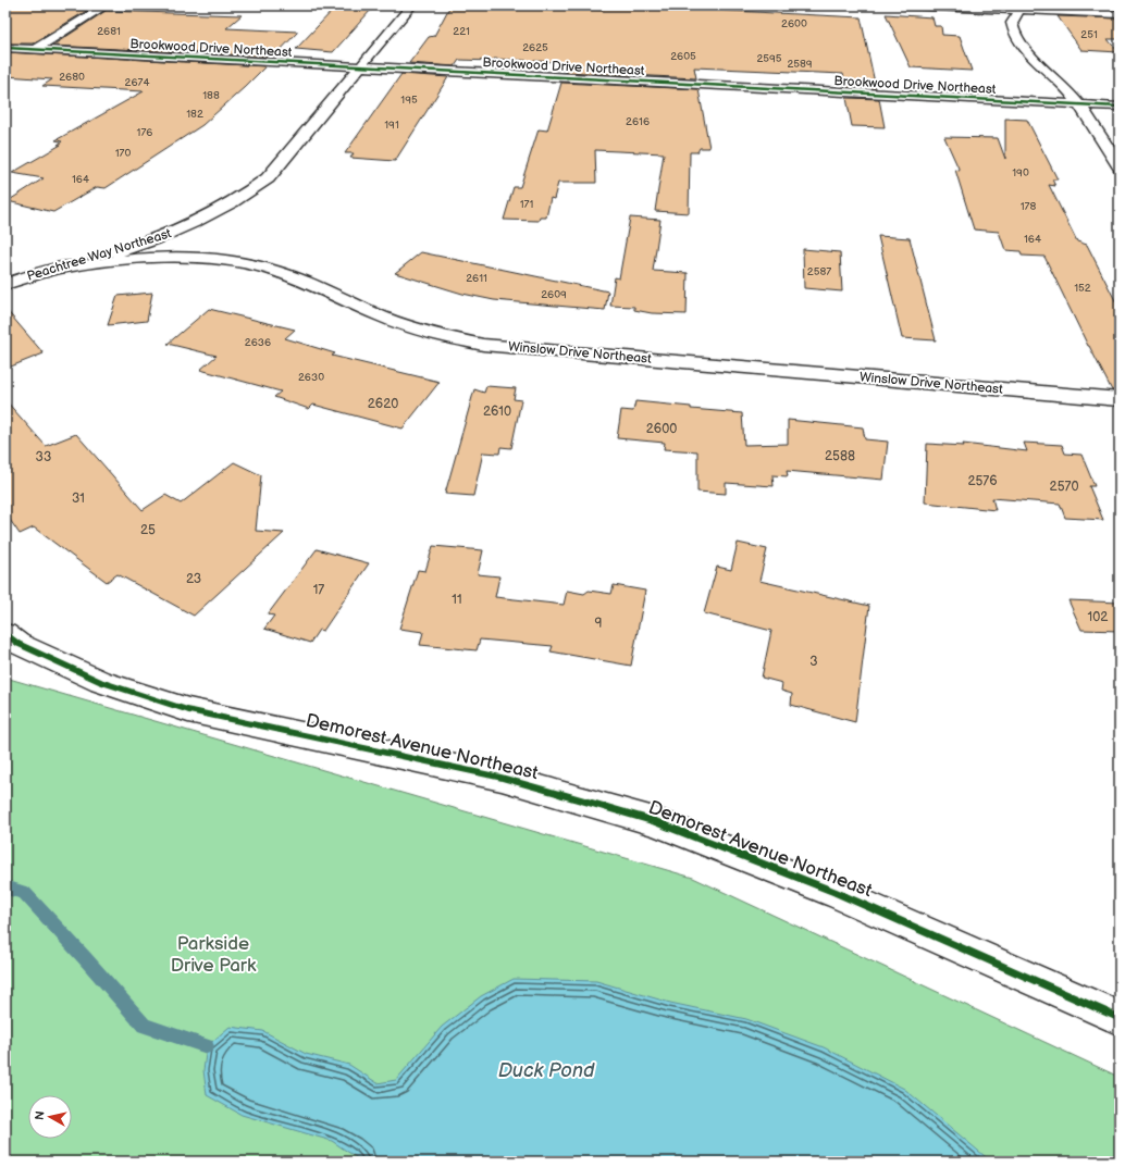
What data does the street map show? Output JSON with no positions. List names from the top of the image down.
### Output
{
  "streets": {
    "street": [
      "Brookwood Drive Northeast",
      "Peachtree Way Northeast",
      "Winslow Drive Northeast",
      "Demorest Avenue Northeast"
    ]
  },
  "crossings": [
    ["Brookwood Drive Northeast", "Peachtree Way Northeast"],
    ["Peachtree Way Northeast", "Winslow Drive Northeast"]
  ],
  "water": ["Duck Pond"],
  "parks": ["Parkside Drive Park"],
  "house_numbers": [
    "2600",
    "2681",
    "221",
    "251",
    "2625",
    "2605",
    "2595",
    "2589",
    "2680",
    "2674",
    "188",
    "195",
    "182",
    "2616",
    "191",
    "176",
    "170",
    "190",
    "164",
    "171",
    "178",
    "164",
    "2587",
    "2611",
    "152",
    "2609",
    "2636",
    "2630",
    "2620",
    "2610",
    "2600",
    "2588",
    "33",
    "2576",
    "2570",
    "31",
    "25",
    "23",
    "17",
    "11",
    "102",
    "9",
    "3"
  ],
  "north": "left"
}
